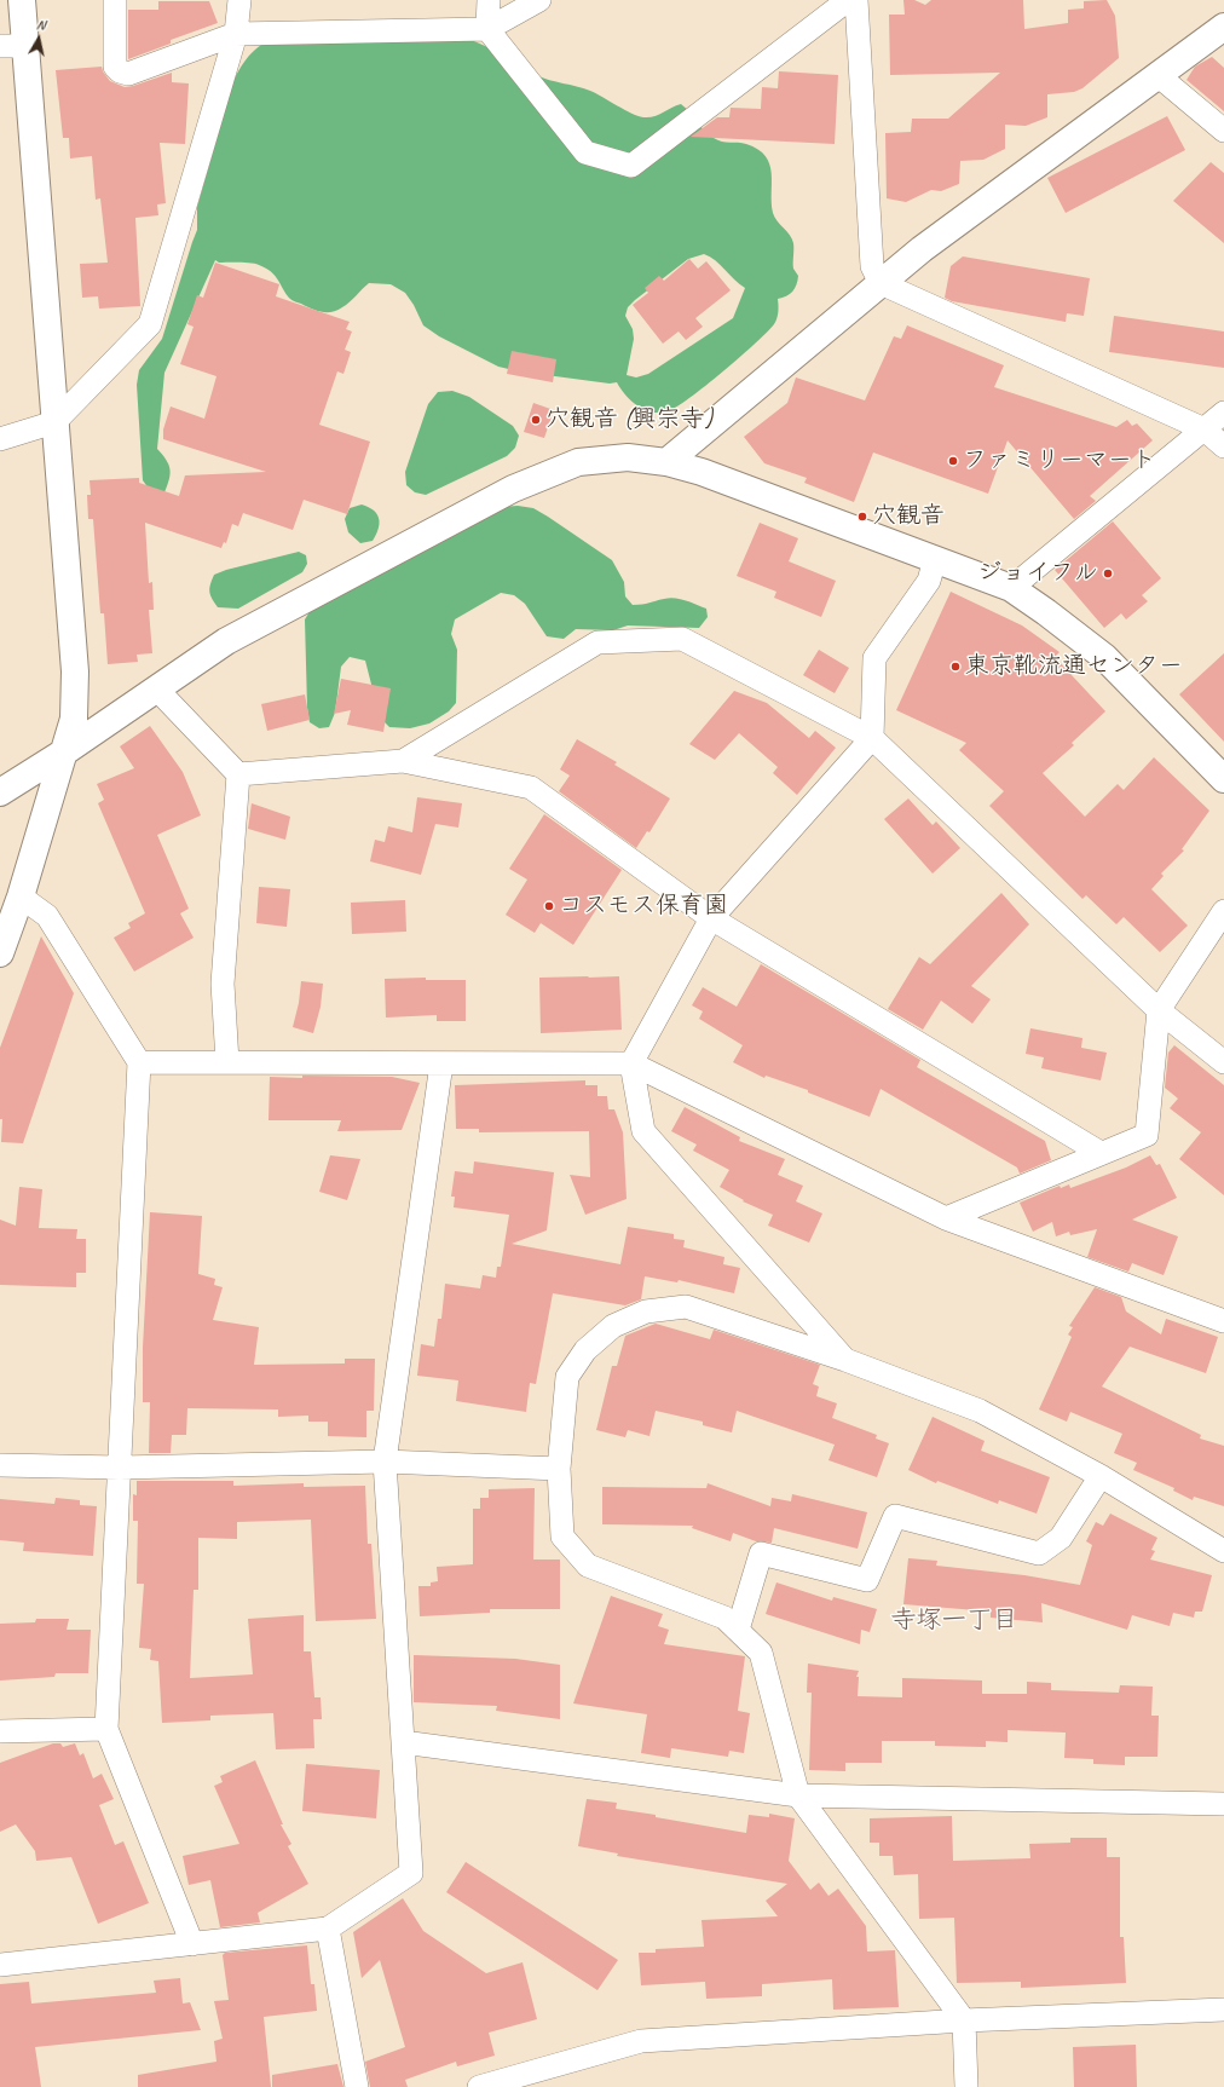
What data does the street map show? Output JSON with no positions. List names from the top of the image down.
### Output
{
  "districts": ["寺塚一丁目"],
  "places": [
    "穴観音 (興宗寺)",
    "ファミリーマート",
    "穴観音",
    "ジョイフル",
    "東京靴流通センター",
    "コスモス保育園"
  ],
  "north": "top"
}
